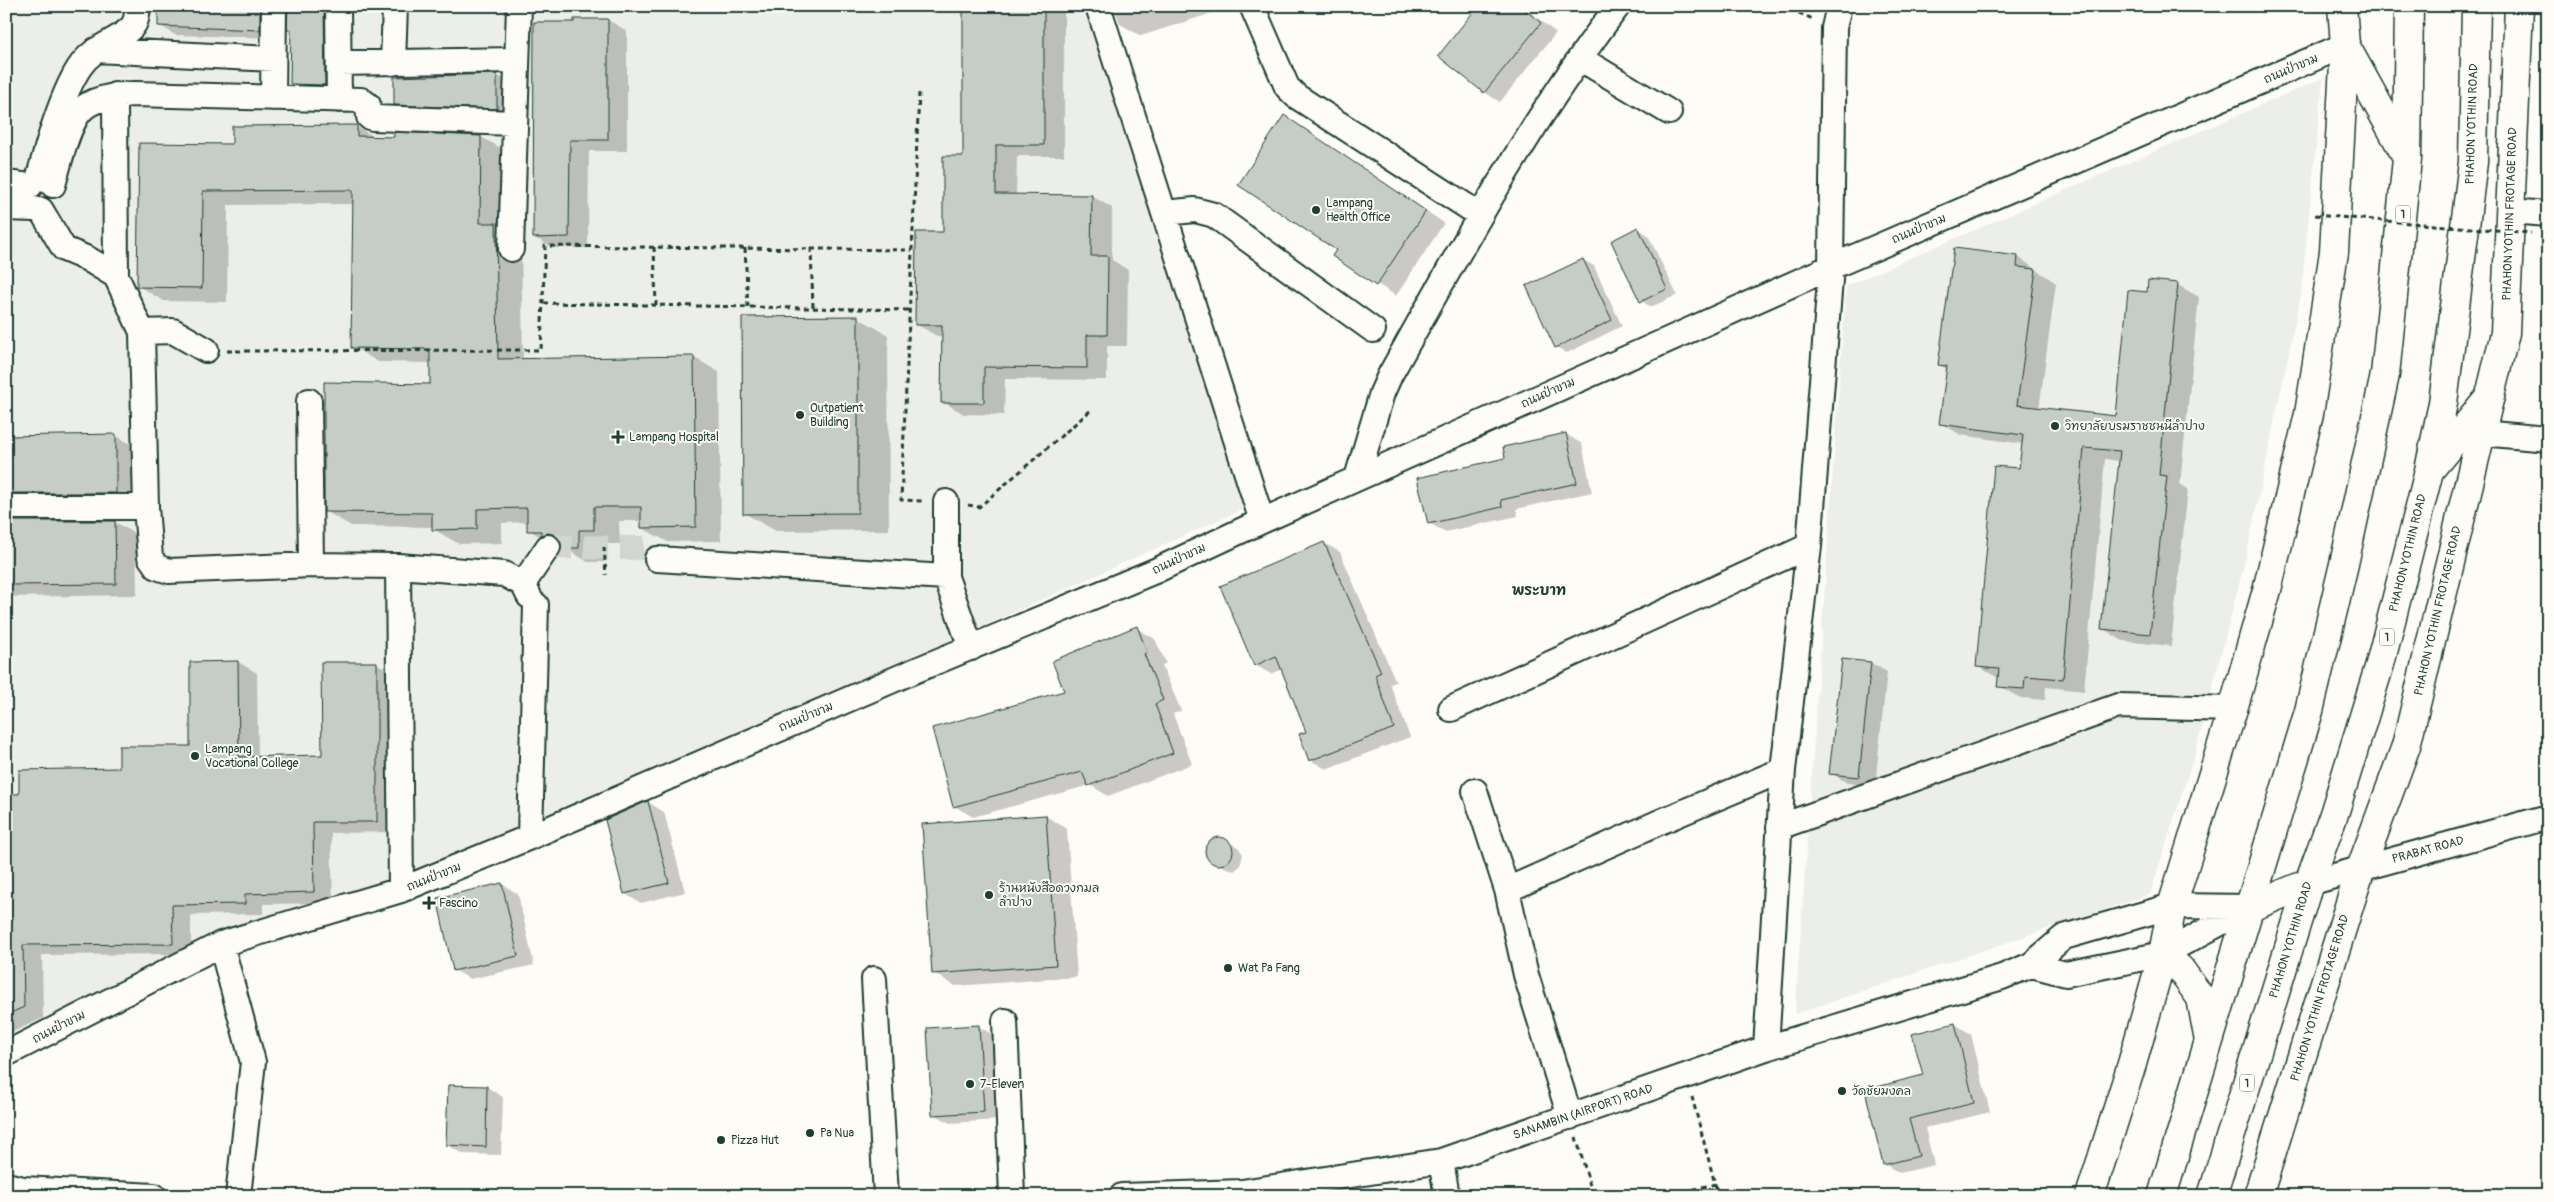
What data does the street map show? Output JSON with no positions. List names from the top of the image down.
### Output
{
  "streets": {
    "main road": ["PHAHON YOTHIN ROAD", "1", "PHAHON YOTHIN FROTAGE ROAD"],
    "street": ["ถนนป่าขาม", "PRABAT ROAD", "SANAMBIN (AIRPORT) ROAD"]
  },
  "crossings": [
    ["PHAHON YOTHIN ROAD", "PRABAT ROAD"],
    ["1", "SANAMBIN (AIRPORT) ROAD"],
    ["PHAHON YOTHIN FROTAGE ROAD", "PRABAT ROAD"]
  ],
  "districts": ["พระบาท"],
  "places": {
    "other": [
      "Lampang Health Office",
      "Outpatient Building",
      "วิทยาลัยบรมราชชนนีลำปาง",
      "Lampang Vocational College",
      "ร้านหนังสือดวงกมล ลำปาง",
      "Wat Pa Fang",
      "7-Eleven",
      "วัดชัยมงคล",
      "Pa Nua",
      "Pizza Hut"
    ],
    "health": ["Lampang Hospital", "Fascino"]
  }
}
